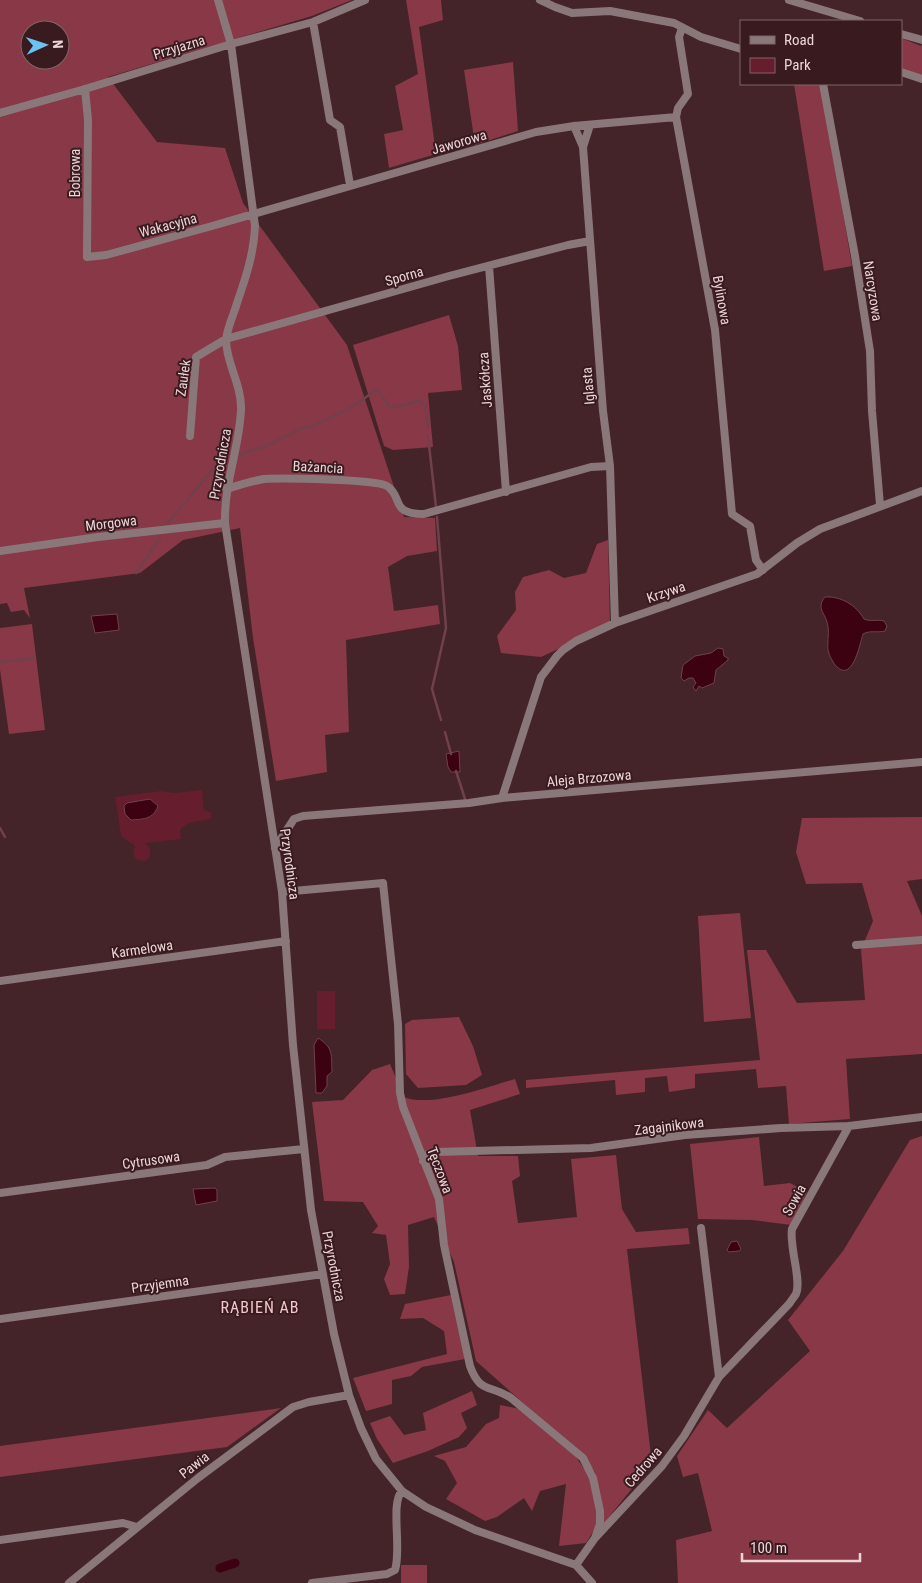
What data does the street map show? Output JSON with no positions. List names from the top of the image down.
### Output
{
  "streets": {
    "street": [
      "Przyjazna",
      "Jaworowa",
      "Bobrowa",
      "Wakacyjna",
      "Sporna",
      "Narcyzowa",
      "Bylinowa",
      "Zaułek",
      "Jaskółcza",
      "Iglasta",
      "Przyrodnicza",
      "Bażancia",
      "Morgowa",
      "Krzywa",
      "Aleja Brzozowa",
      "Karmelowa",
      "Zagajnikowa",
      "Cytrusowa",
      "Tęczowa",
      "Sowia",
      "Przyjemna",
      "Pawia",
      "Cedrowa"
    ]
  },
  "crossings": [
    ["Przyjazna", "Bobrowa"],
    ["Przyjazna", "Przyrodnicza"],
    ["Jaworowa", "Wakacyjna"],
    ["Jaworowa", "Bylinowa"],
    ["Jaworowa", "Iglasta"],
    ["Jaworowa", "Przyrodnicza"],
    ["Bobrowa", "Wakacyjna"],
    ["Wakacyjna", "Przyrodnicza"],
    ["Sporna", "Zaułek"],
    ["Sporna", "Jaskółcza"],
    ["Sporna", "Iglasta"],
    ["Sporna", "Przyrodnicza"],
    ["Narcyzowa", "Krzywa"],
    ["Bylinowa", "Krzywa"],
    ["Zaułek", "Przyrodnicza"],
    ["Jaskółcza", "Bażancia"],
    ["Iglasta", "Krzywa"],
    ["Przyrodnicza", "Bażancia"],
    ["Przyrodnicza", "Morgowa"],
    ["Przyrodnicza", "Aleja Brzozowa"],
    ["Przyrodnicza", "Karmelowa"],
    ["Przyrodnicza", "Cytrusowa"],
    ["Przyrodnicza", "Tęczowa"],
    ["Przyrodnicza", "Przyjemna"],
    ["Przyrodnicza", "Pawia"],
    ["Przyrodnicza", "Cedrowa"],
    ["Krzywa", "Aleja Brzozowa"],
    ["Zagajnikowa", "Tęczowa"],
    ["Zagajnikowa", "Sowia"],
    ["Tęczowa", "Cedrowa"],
    ["Sowia", "Cedrowa"]
  ],
  "districts": ["RĄBIEŃ AB"],
  "legend": ["Road", "Park"],
  "scale_bar": "100 m",
  "north": "right"
}
